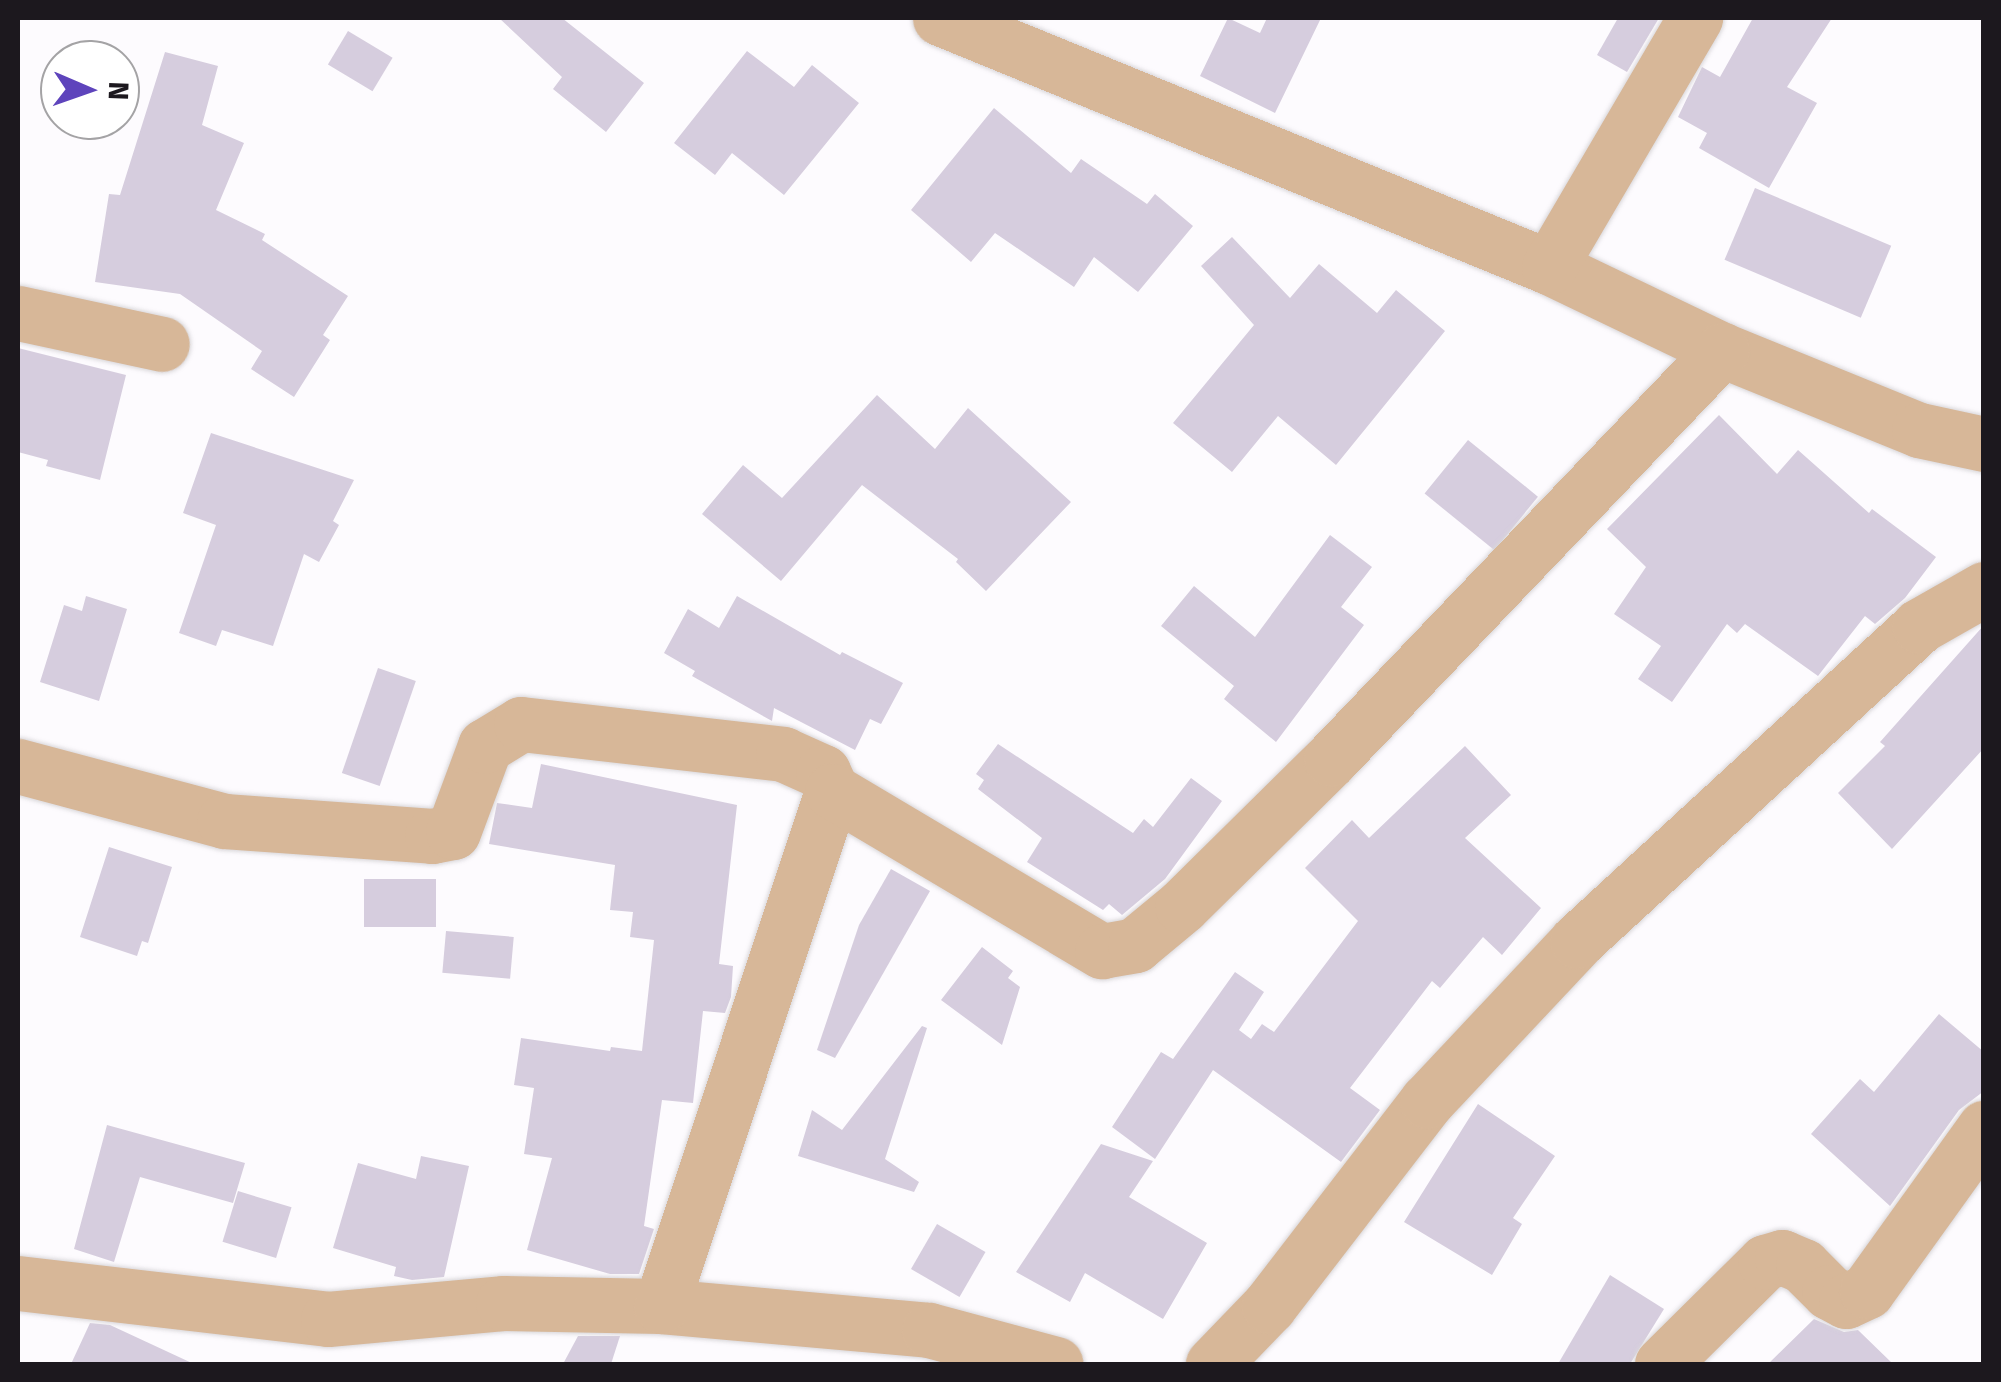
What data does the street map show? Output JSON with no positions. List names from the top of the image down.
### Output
{
  "north": "right"
}
